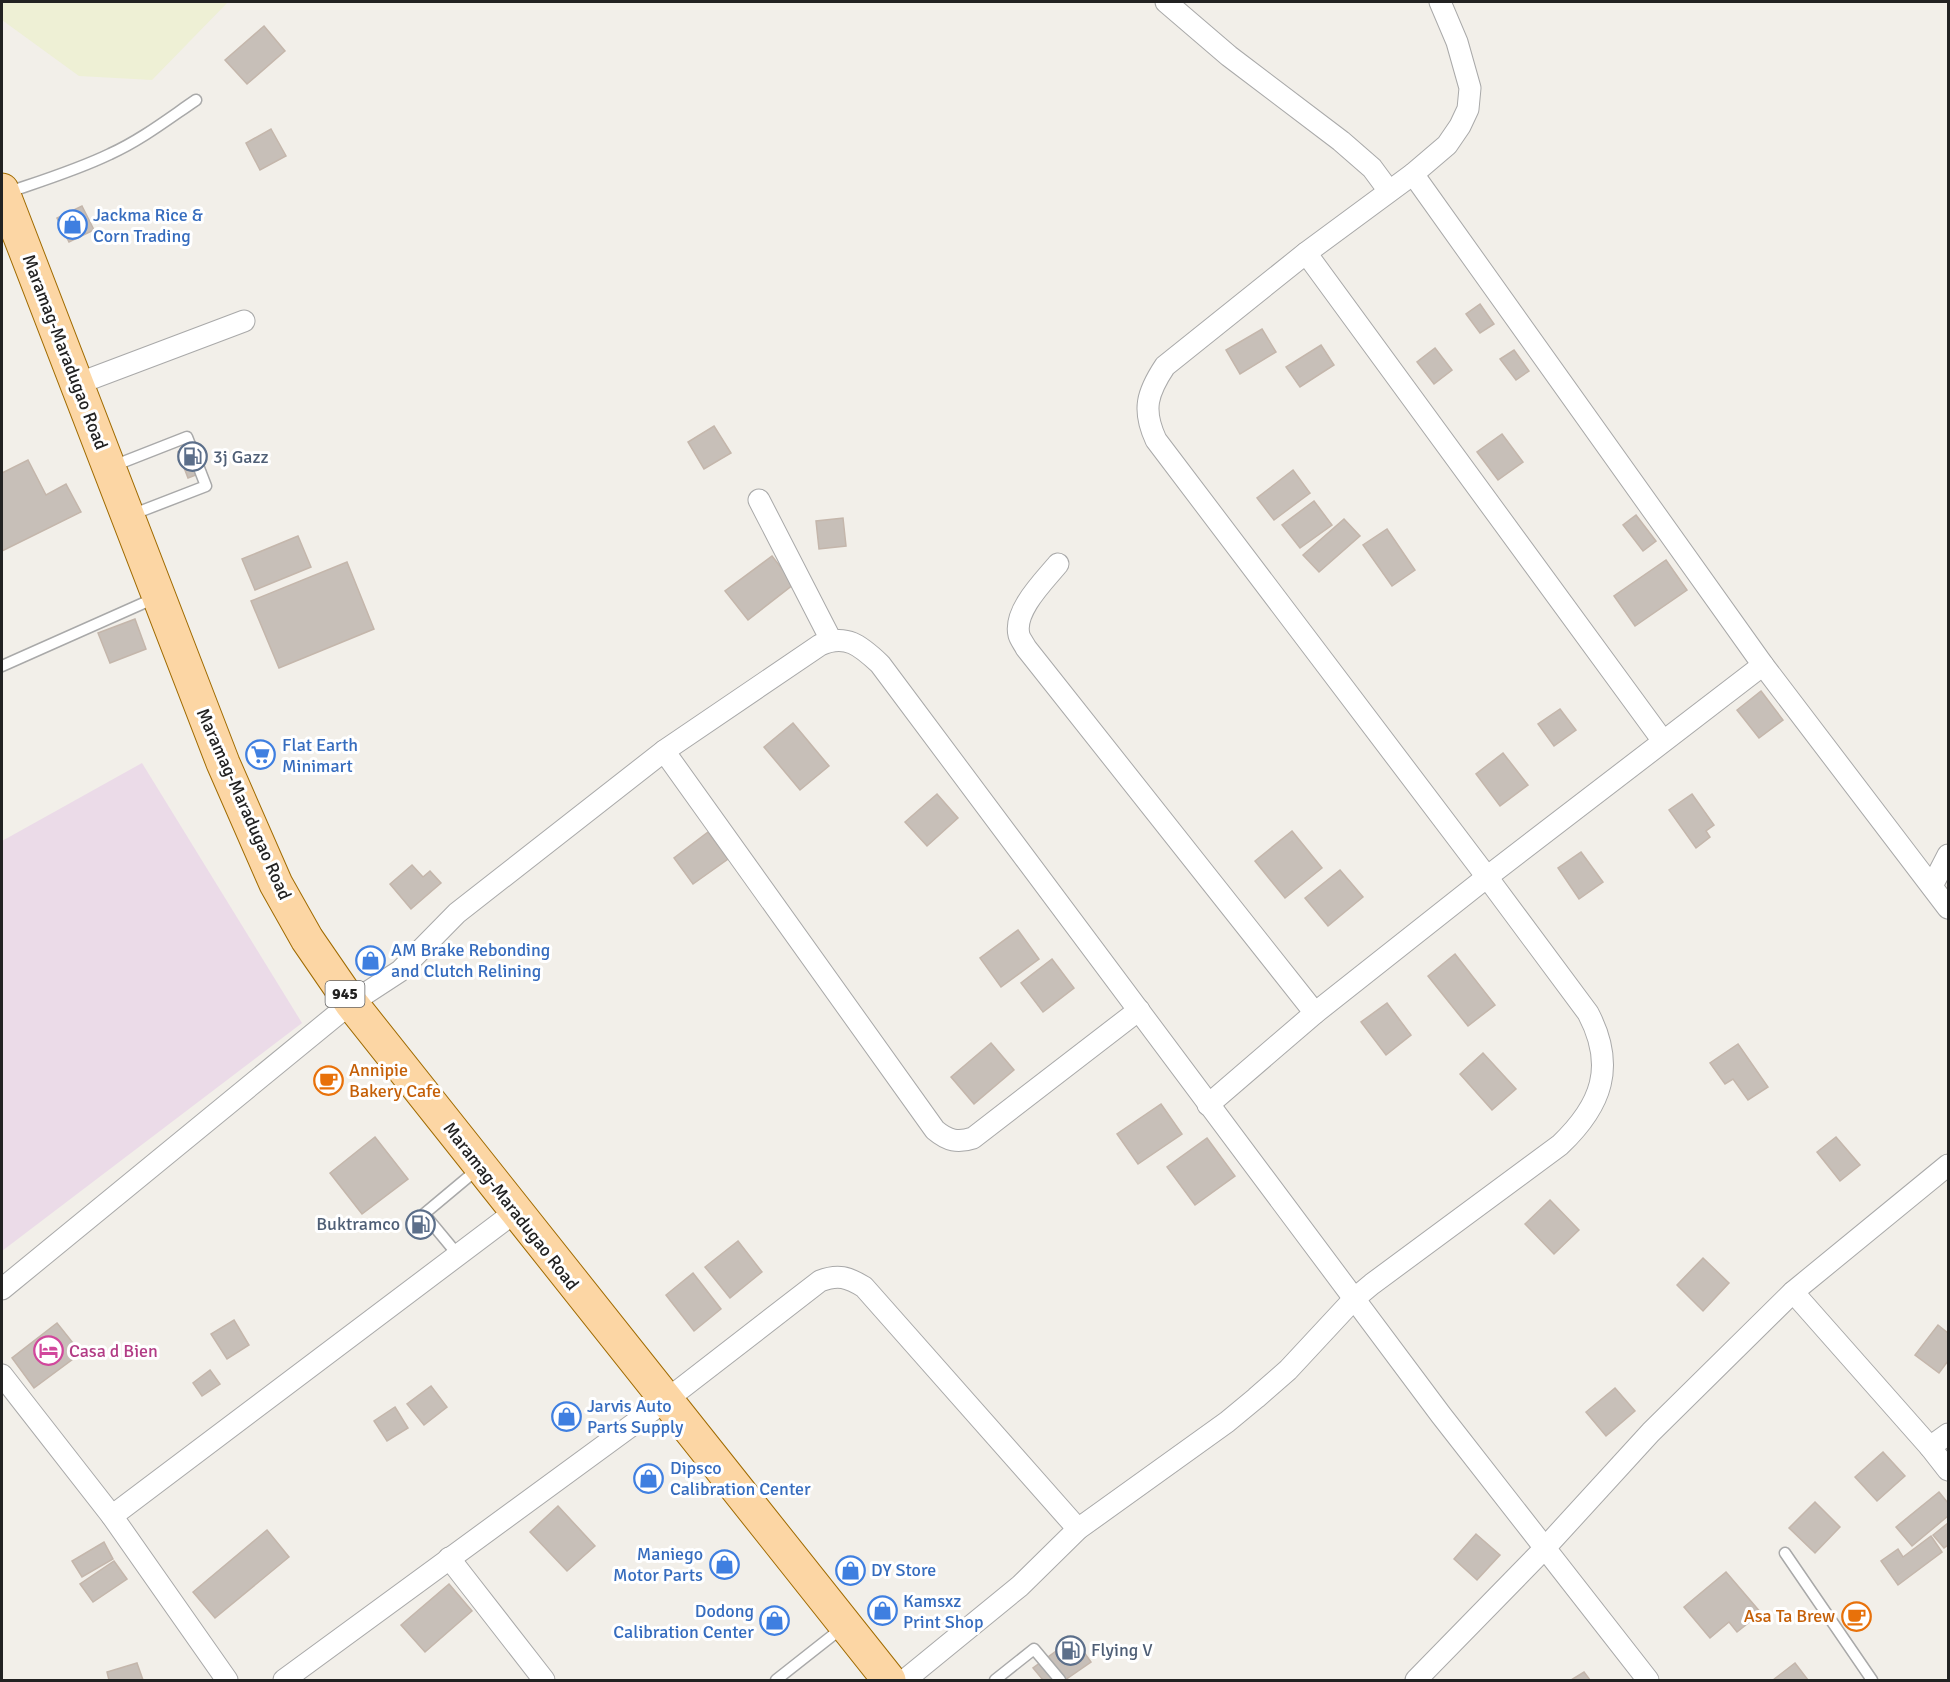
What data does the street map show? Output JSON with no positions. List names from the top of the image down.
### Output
{
  "streets": {
    "main road": ["Maramag-Maradugao Road", "945"]
  },
  "places": {
    "shop": [
      "Jackma Rice & Corn Trading",
      "AM Brake Rebonding and Clutch Relining",
      "Jarvis Auto Parts Supply",
      "Dipsco Calibration Center",
      "Maniego Motor Parts",
      "DY Store",
      "Kamsxz Print Shop",
      "Dodong Calibration Center"
    ],
    "fuel station": ["3j Gazz", "Buktramco", "Flying V"],
    "supermarket": ["Flat Earth Minimart"],
    "cafe": ["Annipie Bakery Cafe", "Asa Ta Brew"],
    "hotel": ["Casa d Bien"]
  }
}
